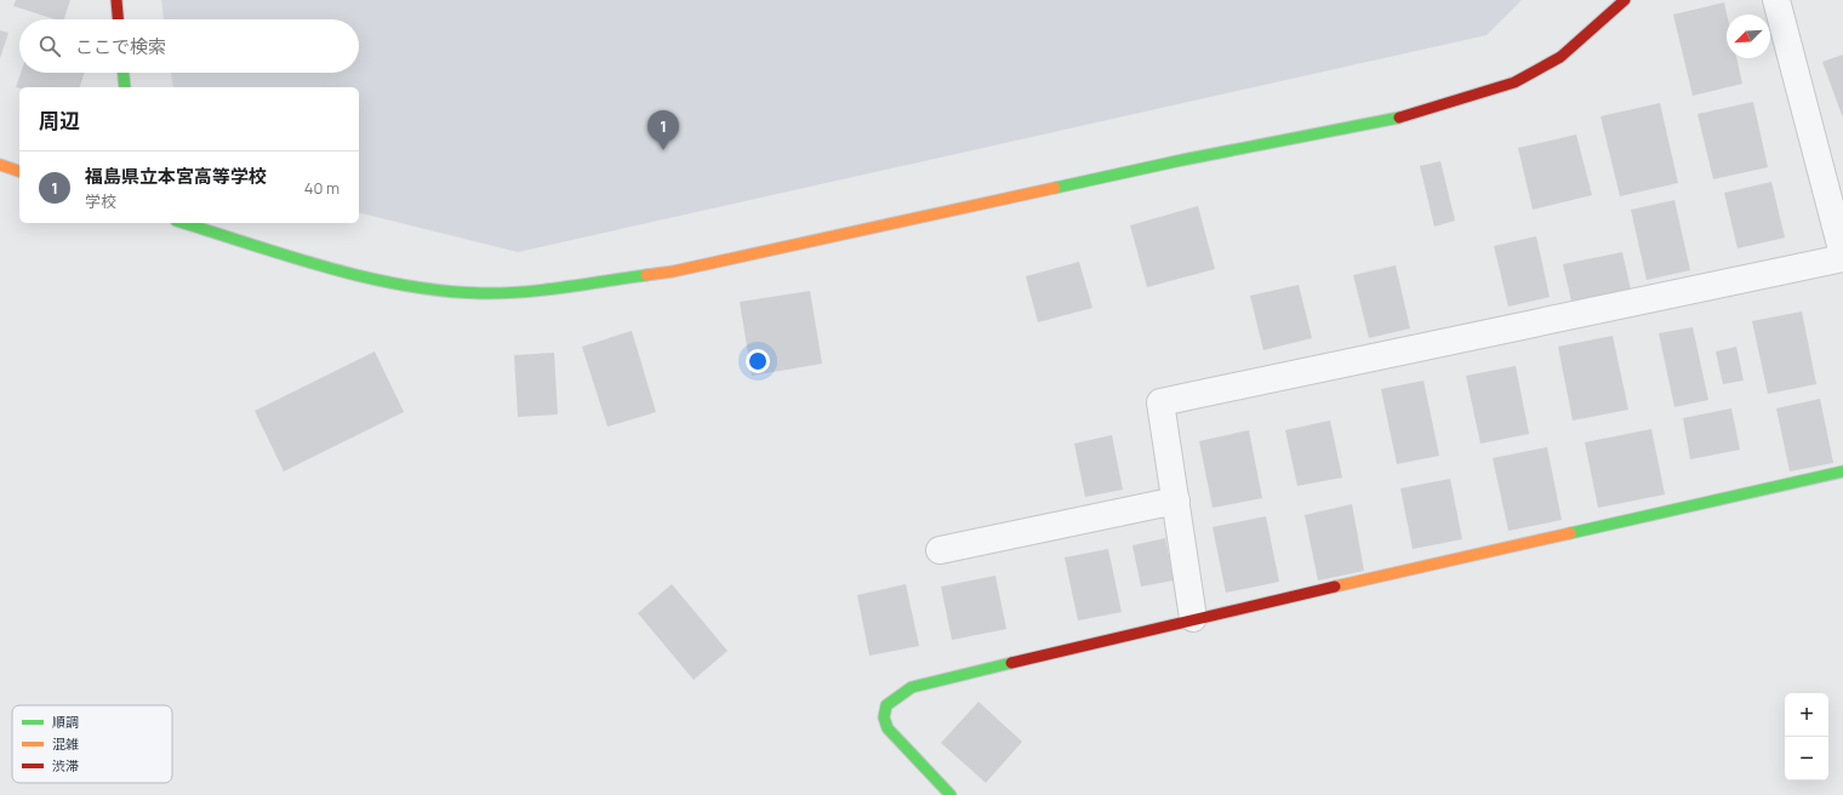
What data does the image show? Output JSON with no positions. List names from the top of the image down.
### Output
{
  "legend": ["順調", "混雑", "渋滞"],
  "north": "bottom left",
  "page": {
    "search": "ここで検索",
    "heading": "周辺",
    "pins": "1",
    "list": [
      {
        "mark": "1",
        "name": "福島県立本宮高等学校",
        "note": "学校",
        "value": "40 m"
      }
    ],
    "map_buttons": ["+", "−"]
  }
}
